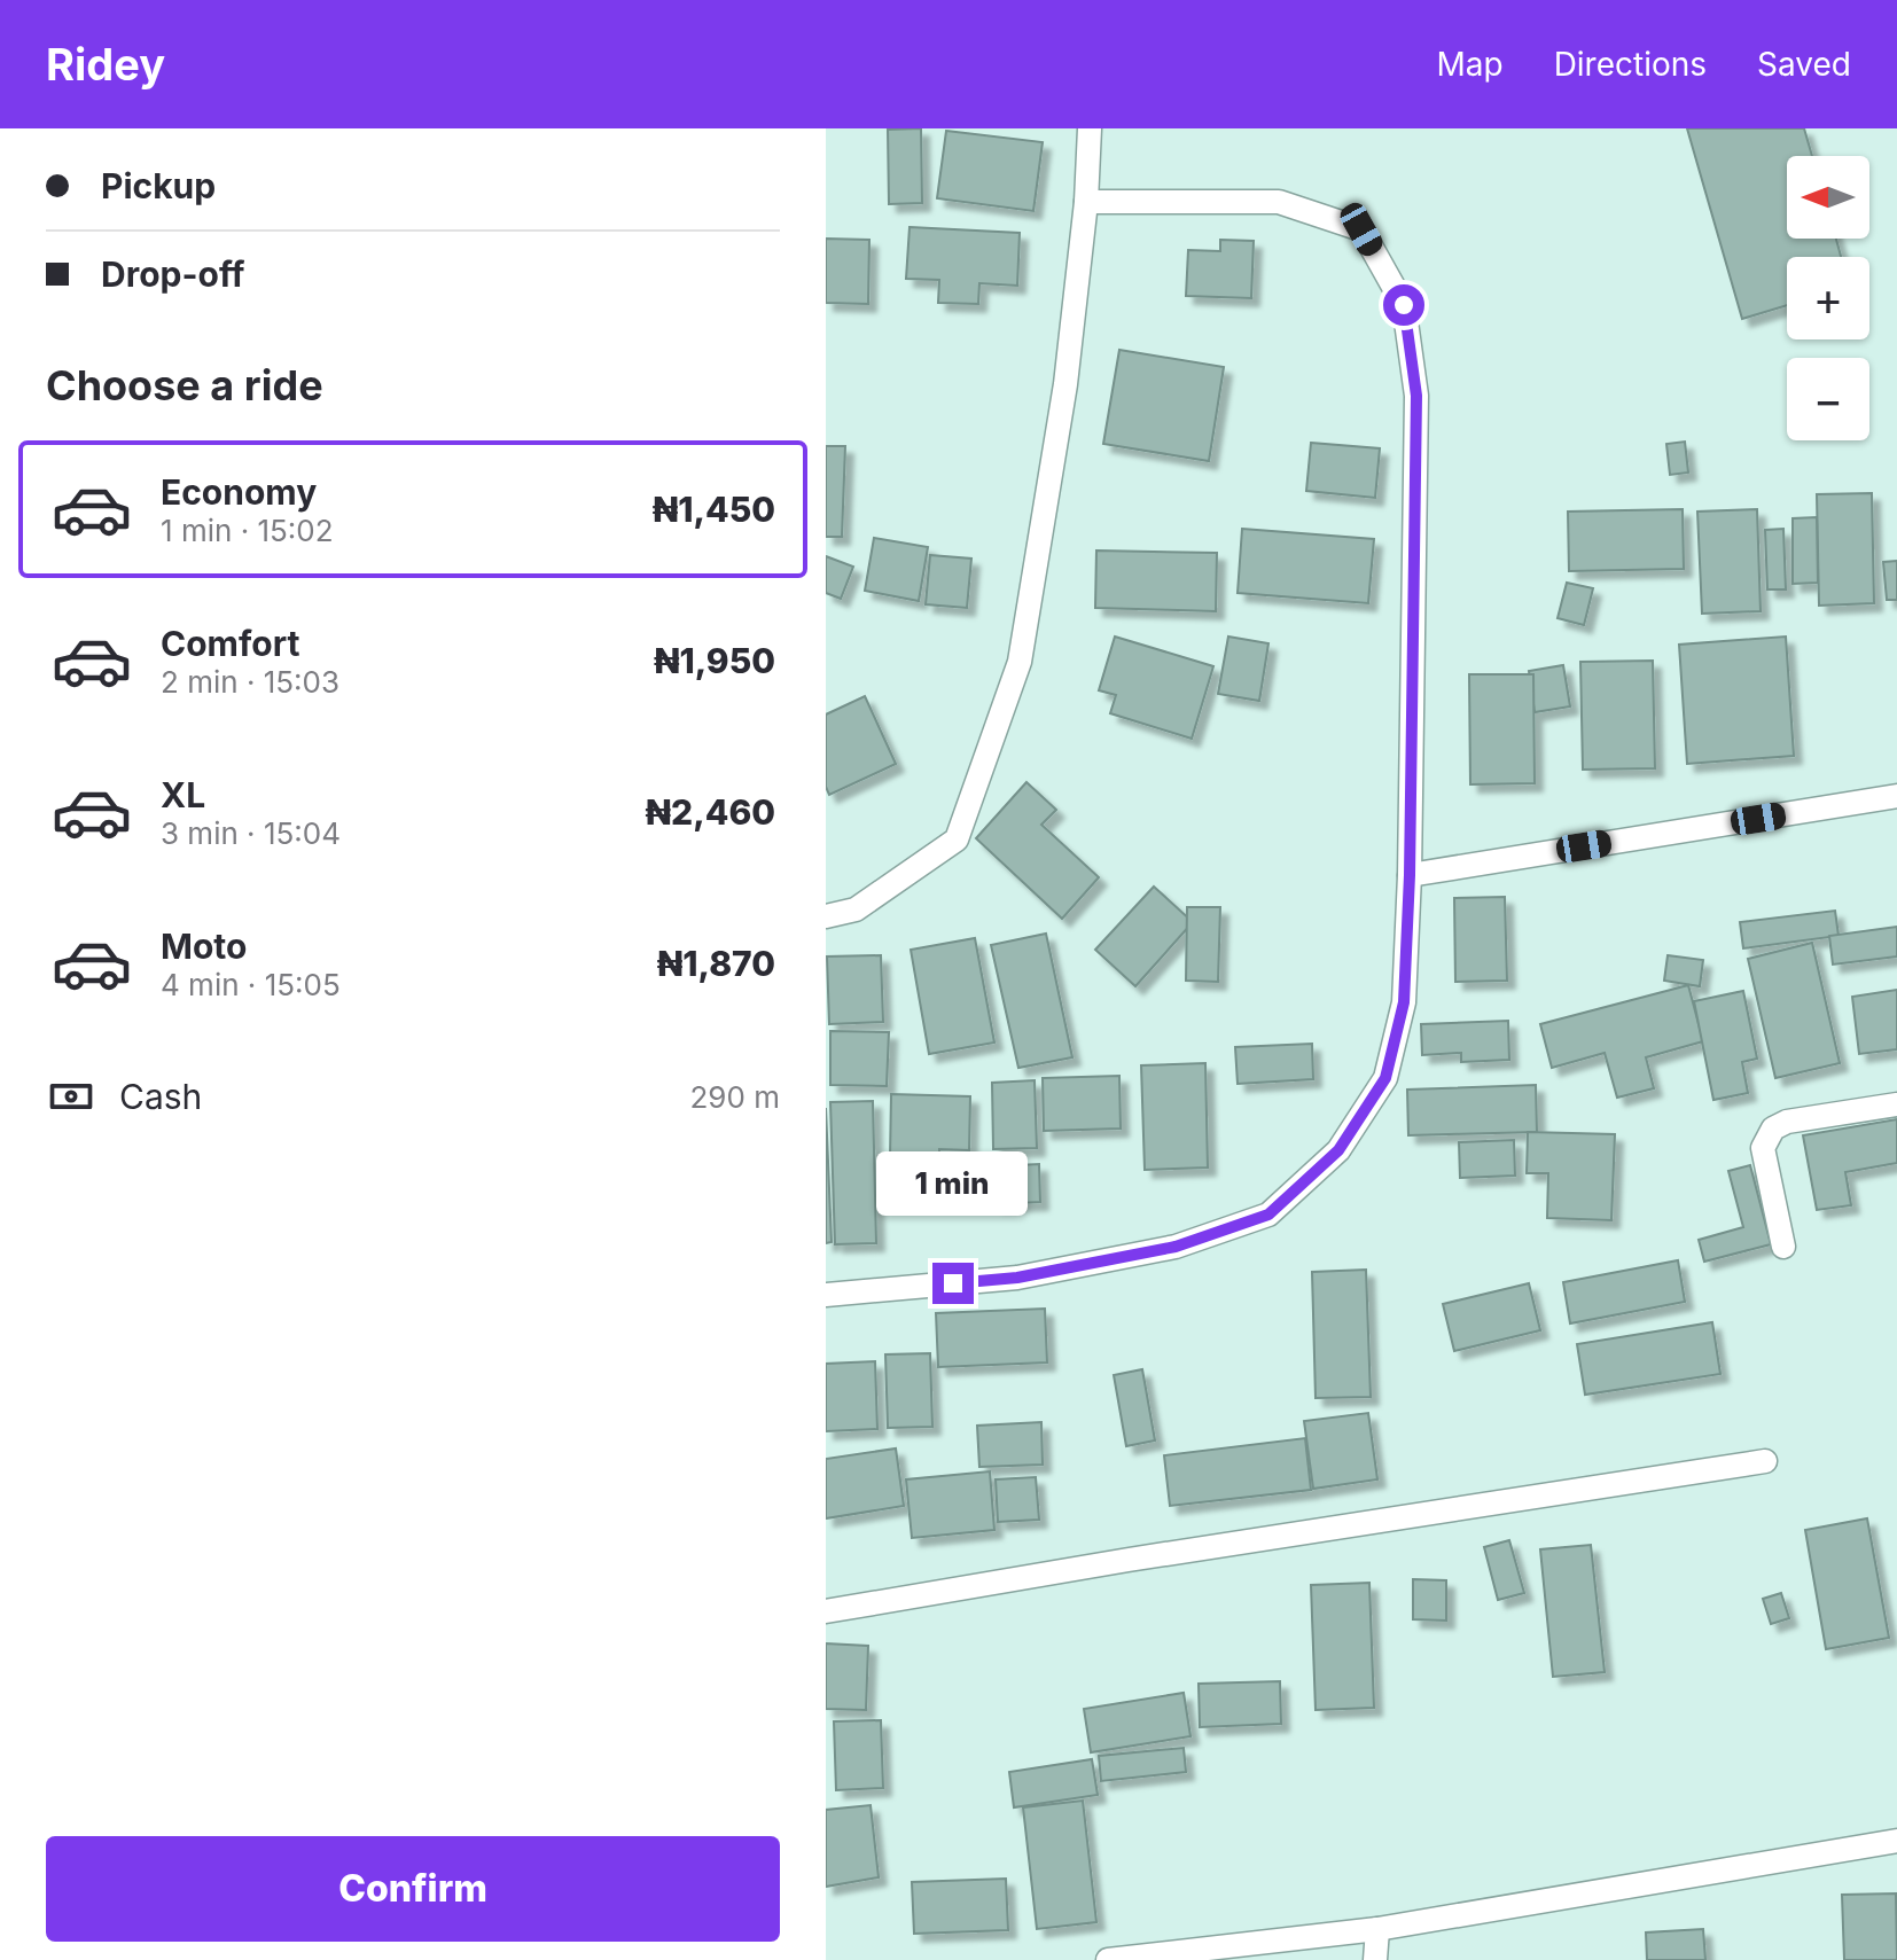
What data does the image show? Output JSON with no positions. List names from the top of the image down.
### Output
{
  "north": "left",
  "page": {
    "header": "Ridey",
    "nav": ["Map", "Directions", "Saved"],
    "banner": ["Pickup", "Drop-off"],
    "map_buttons": ["+", "−"],
    "heading": "Choose a ride",
    "list": [
      {
        "name": "Economy",
        "note": "1 min · 15:02",
        "value": "₦1,450"
      },
      {
        "name": "Comfort",
        "note": "2 min · 15:03",
        "value": "₦1,950"
      },
      {
        "name": "XL",
        "note": "3 min · 15:04",
        "value": "₦2,460"
      },
      {
        "name": "Moto",
        "note": "4 min · 15:05",
        "value": "₦1,870"
      }
    ],
    "pay": ["Cash", "290 m"],
    "bubble": "1 min",
    "buttons": "Confirm"
  }
}
